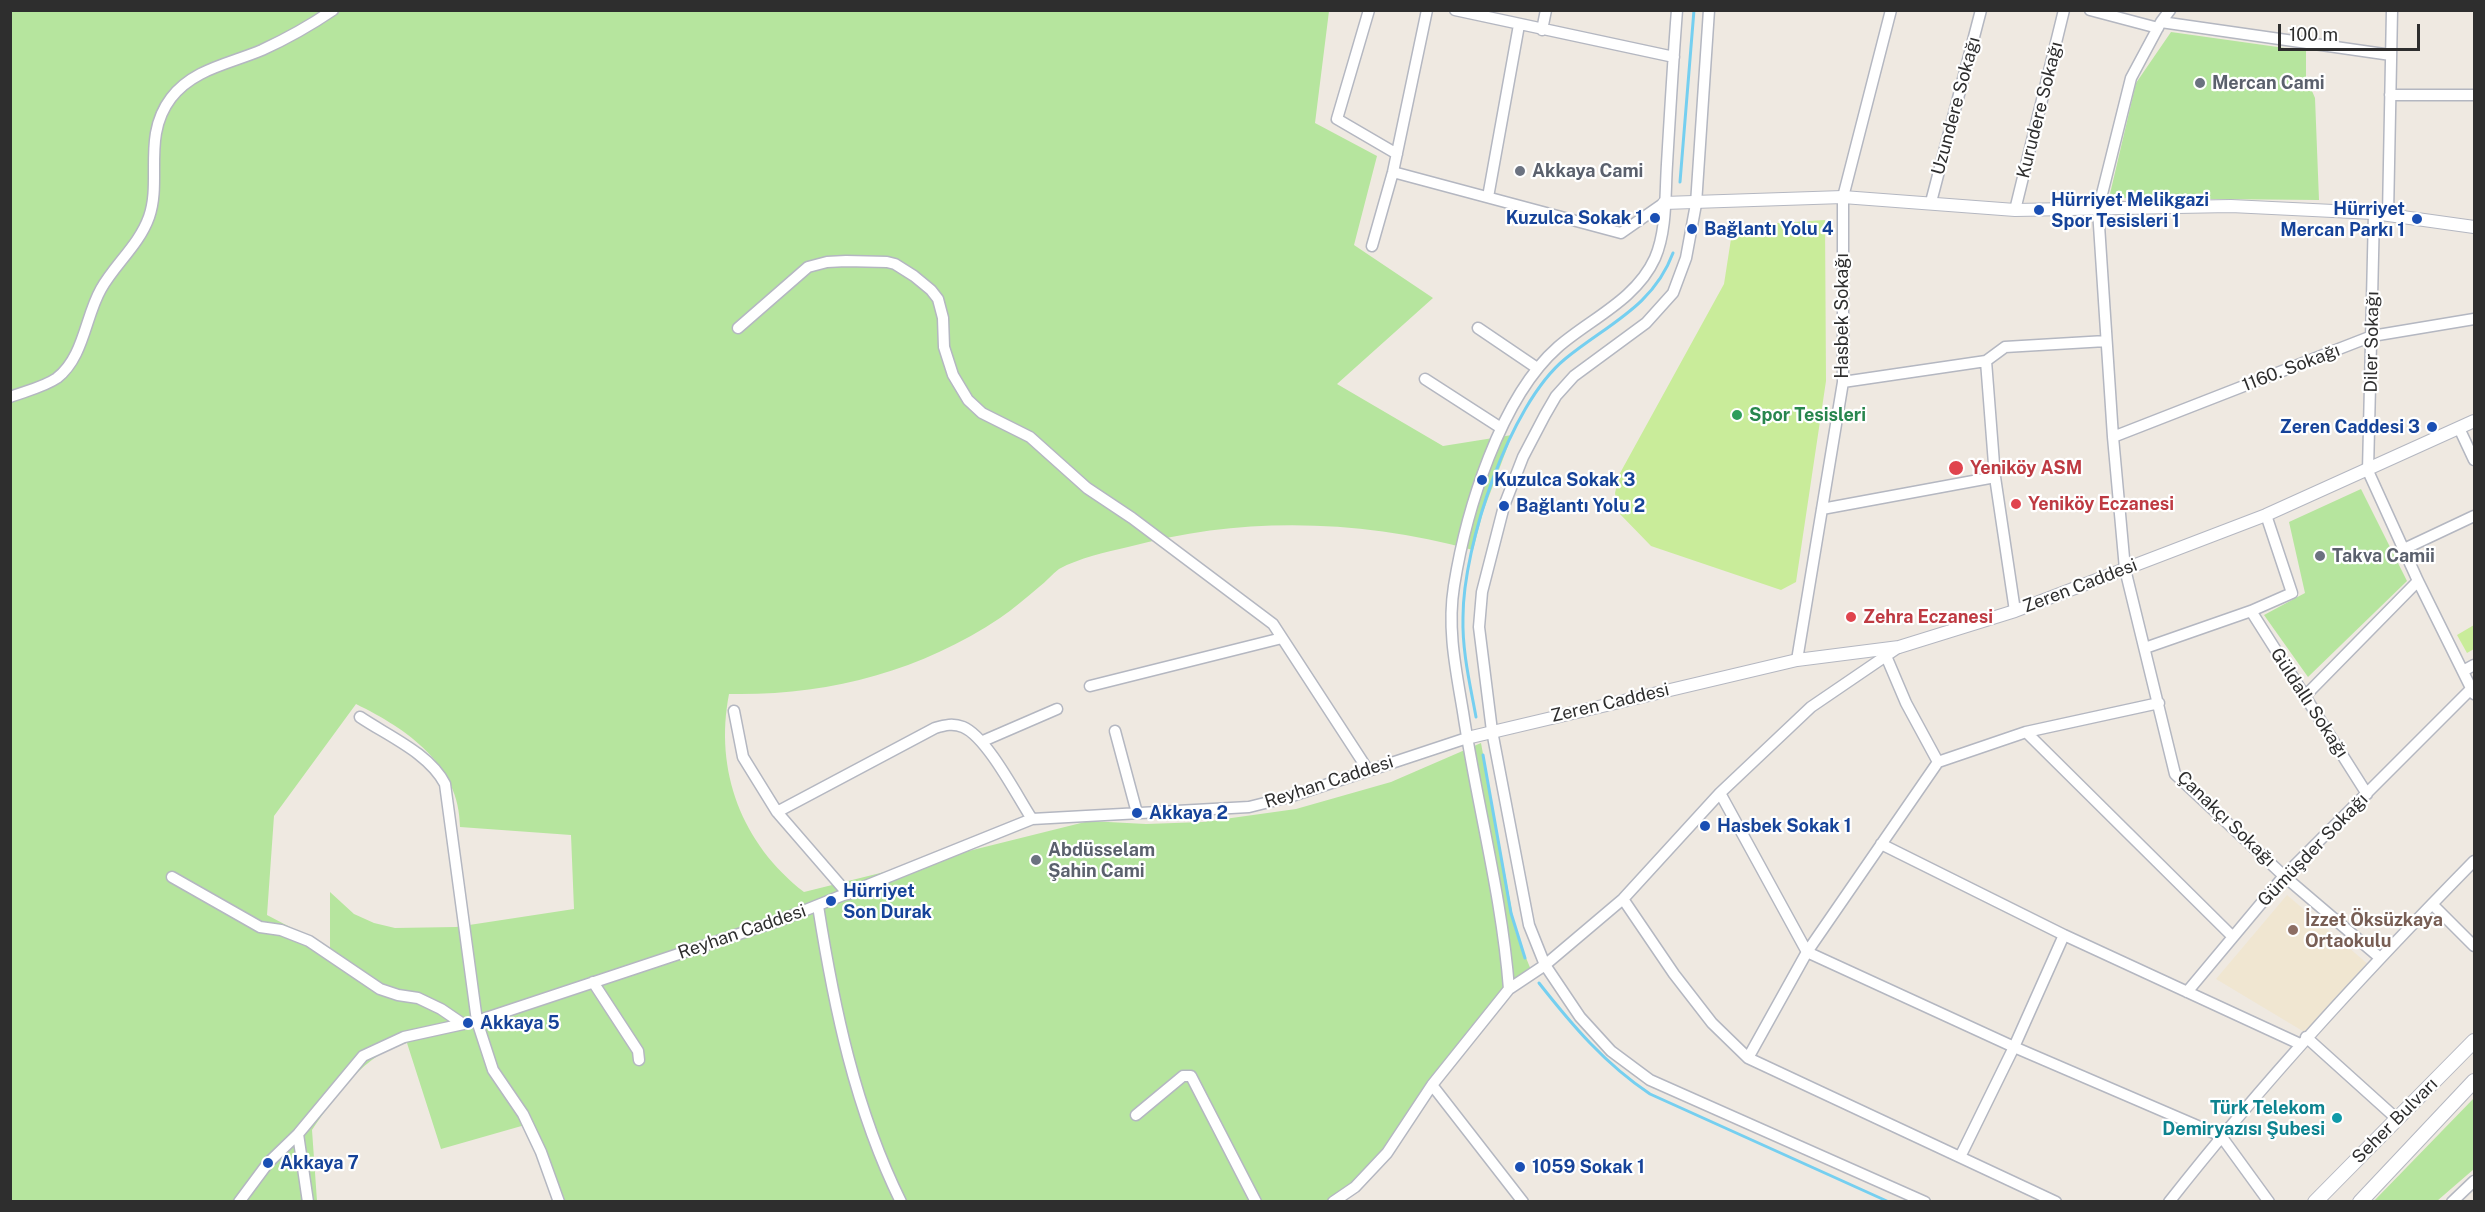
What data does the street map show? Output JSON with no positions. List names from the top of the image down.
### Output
{
  "streets": {
    "main road": ["Seher Bulvarı"],
    "street": [
      "Uzundere Sokağı",
      "Kurudere Sokağı",
      "Hasbek Sokağı",
      "Diler Sokağı",
      "1160. Sokağı",
      "Zeren Caddesi",
      "Güldallı Sokağı",
      "Reyhan Caddesi",
      "Çanakçı Sokağı",
      "Gümüşder Sokağı"
    ]
  },
  "crossings": [
    ["Hasbek Sokağı", "Zeren Caddesi"],
    ["Diler Sokağı", "1160. Sokağı"],
    ["Diler Sokağı", "Zeren Caddesi"],
    ["1160. Sokağı", "Çanakçı Sokağı"],
    ["Zeren Caddesi", "Reyhan Caddesi"],
    ["Zeren Caddesi", "Çanakçı Sokağı"],
    ["Güldallı Sokağı", "Gümüşder Sokağı"],
    ["Çanakçı Sokağı", "Gümüşder Sokağı"]
  ],
  "places": [
    "Mercan Cami",
    "Akkaya Cami",
    "Hürriyet Melikgazi Spor Tesisleri 1",
    "Kuzulca Sokak 1",
    "Hürriyet Mercan Parkı 1",
    "Bağlantı Yolu 4",
    "Spor Tesisleri",
    "Zeren Caddesi 3",
    "Yeniköy ASM",
    "Kuzulca Sokak 3",
    "Yeniköy Eczanesi",
    "Bağlantı Yolu 2",
    "Takva Camii",
    "Zehra Eczanesi",
    "Akkaya 2",
    "Hasbek Sokak 1",
    "Abdüsselam Şahin Cami",
    "Hürriyet Son Durak",
    "İzzet Öksüzkaya Ortaokulu",
    "Akkaya 5",
    "Türk Telekom Demiryazısı Şubesi",
    "Akkaya 7",
    "1059 Sokak 1"
  ],
  "scale_bar": "100 m"
}
